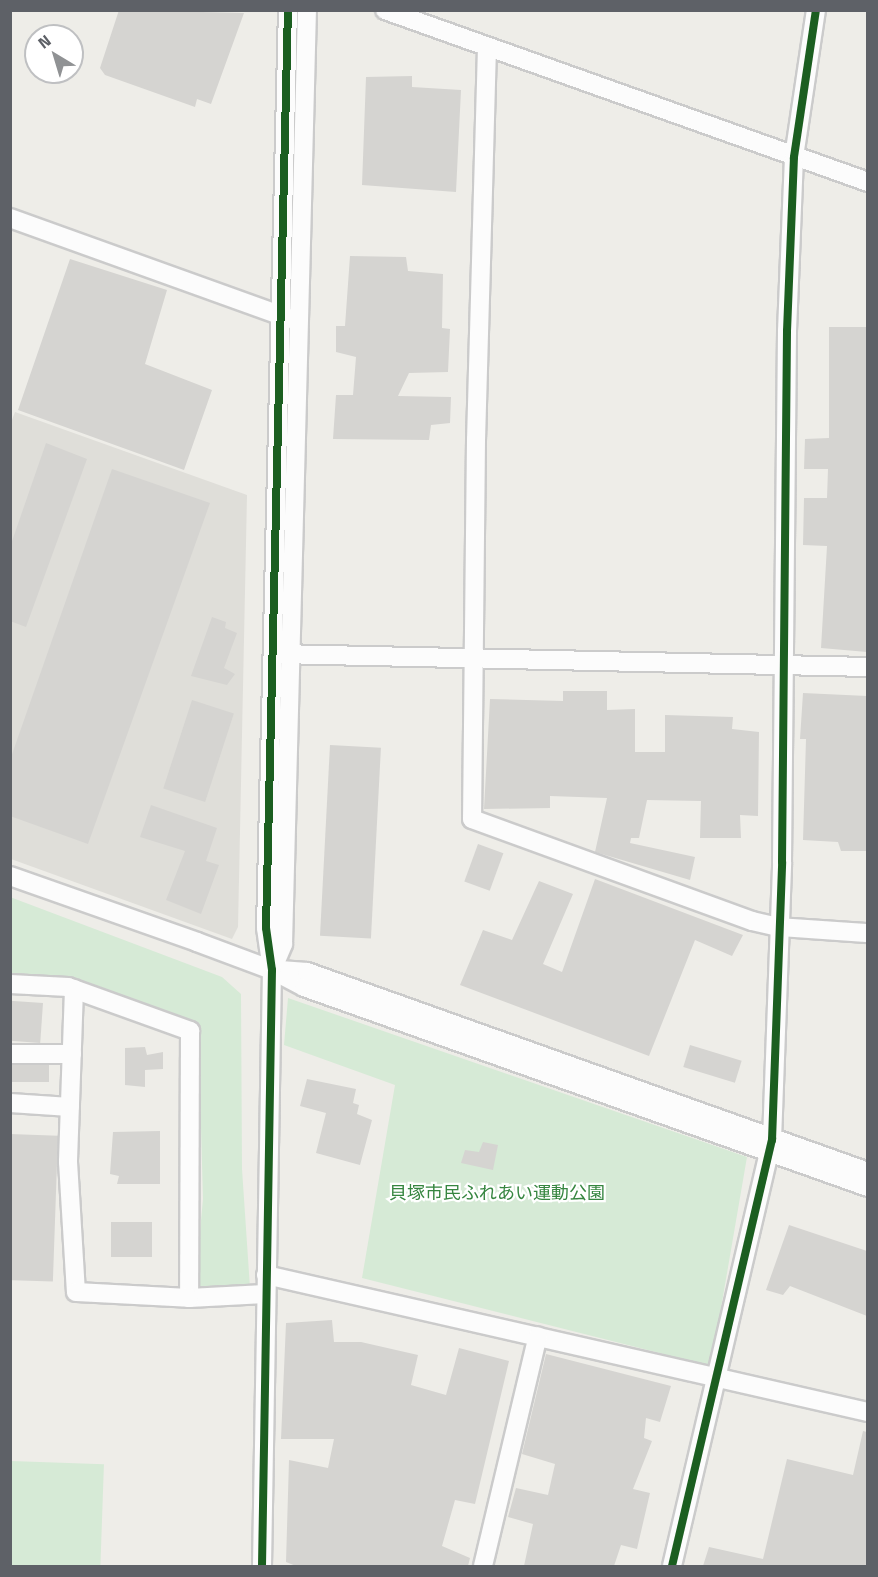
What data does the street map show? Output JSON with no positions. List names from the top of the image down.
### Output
{
  "parks": ["貝塚市民ふれあい運動公園"],
  "north": "top left"
}
